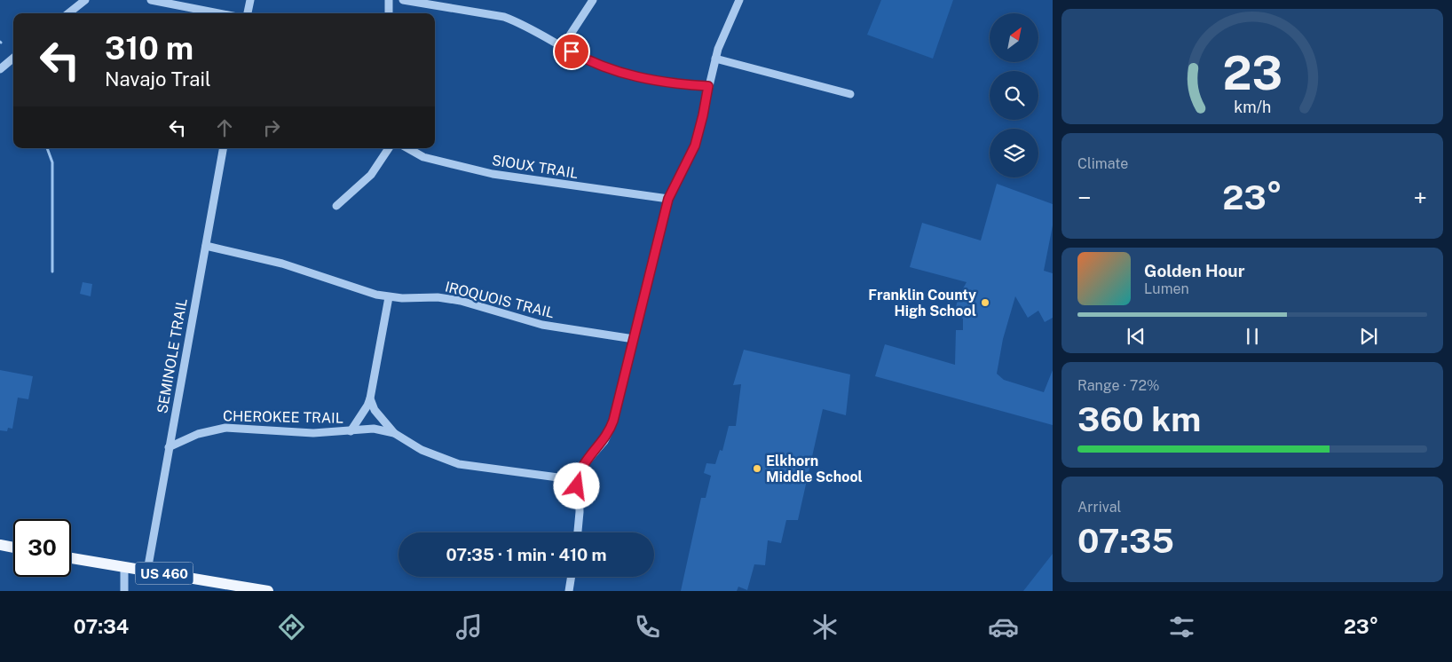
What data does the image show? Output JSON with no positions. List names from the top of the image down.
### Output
{
  "streets": {
    "main road": ["US 460"],
    "street": [
      "SIOUX TRAIL",
      "IROQUOIS TRAIL",
      "SEMINOLE TRAIL",
      "CHEROKEE TRAIL"
    ]
  },
  "crossings": [
    ["IROQUOIS TRAIL", "SEMINOLE TRAIL"],
    ["SEMINOLE TRAIL", "CHEROKEE TRAIL"],
    ["SEMINOLE TRAIL", "US 460"]
  ],
  "places": ["Franklin County High School", "Elkhorn Middle School"],
  "north": "top right",
  "page": {
    "turn": ["310 m", "Navajo Trail"],
    "tile": [
      "Climate",
      ["Range · 72%", "360 km"],
      ["Arrival", "07:35"]
    ],
    "heat": ["−", "23°", "+"],
    "song": ["Golden Hour", "Lumen"],
    "limit": "30",
    "trip": "07:35 · 1 min · 410 m",
    "tabs": ["07:34", "23°"],
    "gauge": ["23", "km/h"]
  }
}
